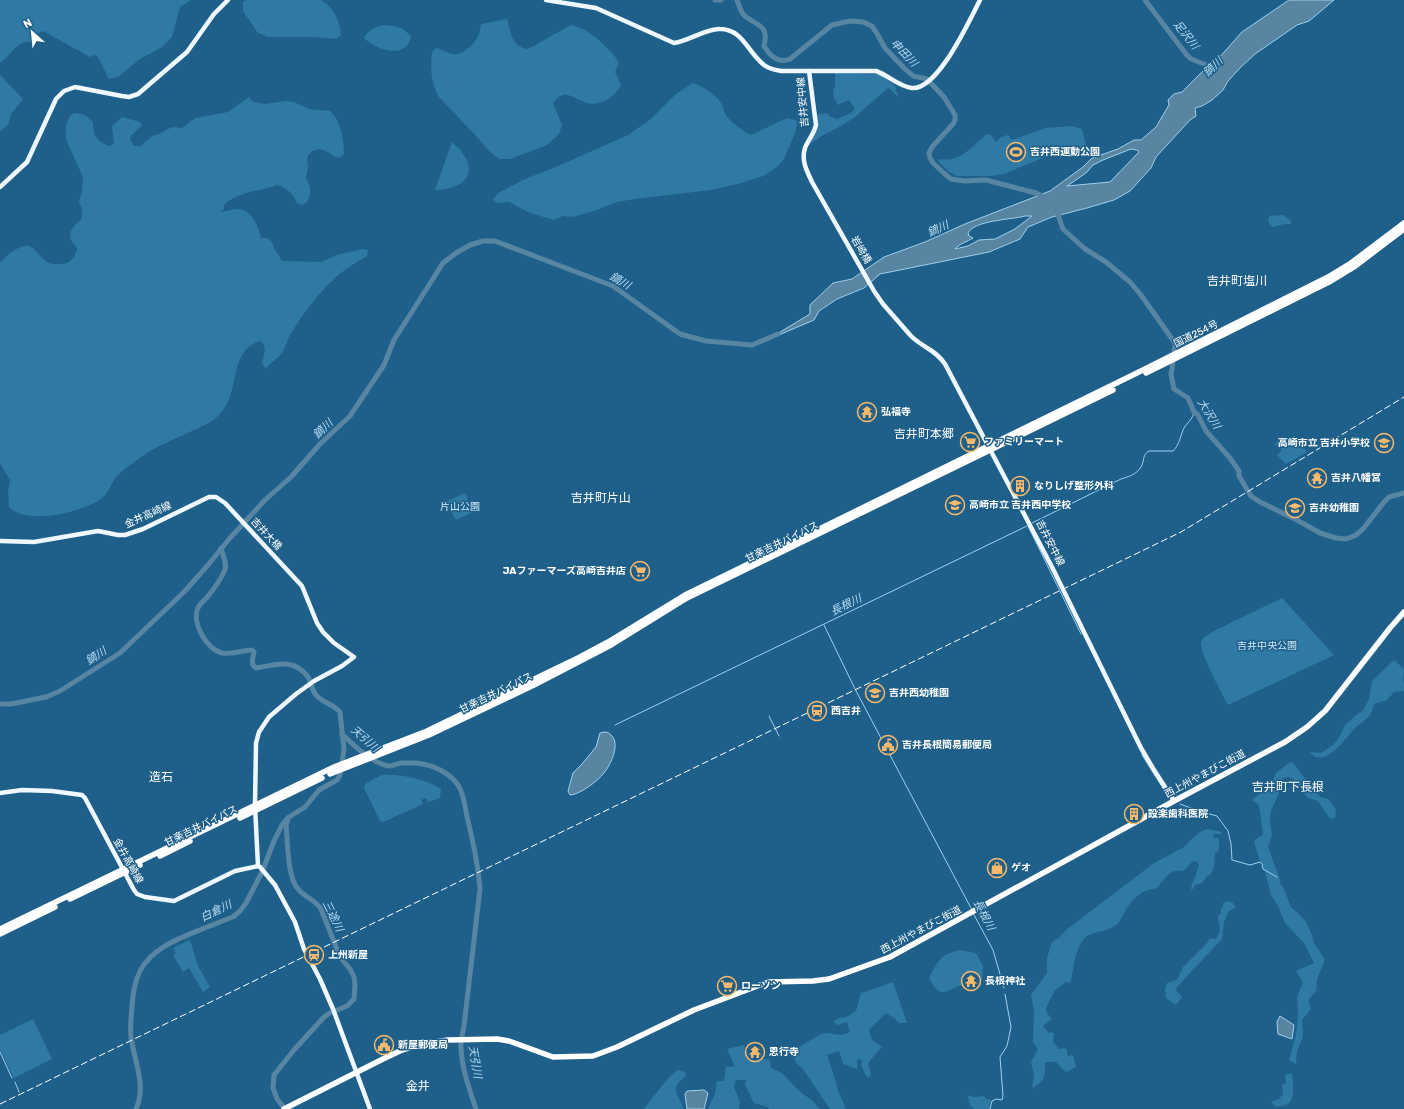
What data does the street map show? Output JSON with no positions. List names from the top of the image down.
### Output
{
  "streets": {
    "highway": ["国道254号", "甘楽吉井バイパス", "西上州やまびこ街道"],
    "main road": [
      "吉井安中線",
      "岩崎橋",
      "金井高崎線",
      "吉井大橋"
    ]
  },
  "crossings": [
    ["吉井安中線", "岩崎橋"],
    ["吉井安中線", "国道254号"],
    ["吉井安中線", "甘楽吉井バイパス"],
    ["吉井安中線", "西上州やまびこ街道"],
    ["国道254号", "甘楽吉井バイパス"],
    ["金井高崎線", "吉井大橋"],
    ["金井高崎線", "甘楽吉井バイパス"],
    ["吉井大橋", "甘楽吉井バイパス"]
  ],
  "districts": [
    "吉井町塩川",
    "吉井町本郷",
    "吉井町片山",
    "造石",
    "吉井町下長根",
    "金井"
  ],
  "water": [
    "足沢川",
    "申田川",
    "鏑川",
    "大沢川",
    "長根川",
    "天引川",
    "白倉川",
    "三途川"
  ],
  "parks": ["片山公園", "吉井中央公園"],
  "places": {
    "sports": ["吉井西運動公園"],
    "temple": [
      "弘福寺",
      "吉井八幡宮",
      "長根神社",
      "恩行寺"
    ],
    "supermarket": ["ファミリーマート", "JAファーマーズ高崎吉井店", "ローソン"],
    "school or university": [
      "高崎市立 吉井小学校",
      "高崎市立 吉井西中学校",
      "吉井幼稚園",
      "吉井西幼稚園"
    ],
    "building": ["なりしげ整形外科", "設楽歯科医院"],
    "station": ["西吉井", "上州新屋"],
    "public building": ["吉井長根簡易郵便局", "新屋郵便局"],
    "shop": ["ゲオ"]
  },
  "north": "top left"
}
